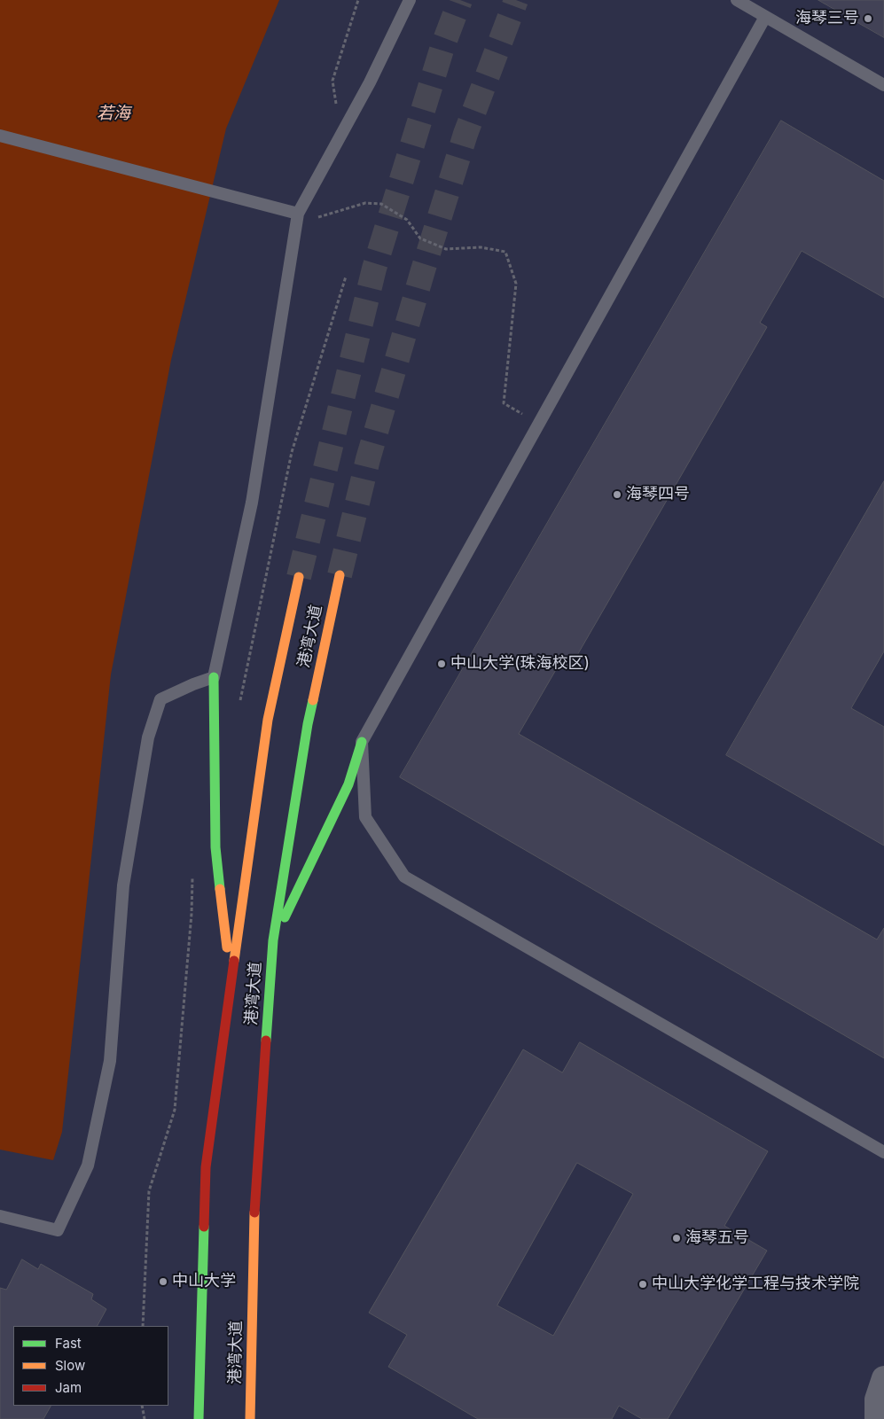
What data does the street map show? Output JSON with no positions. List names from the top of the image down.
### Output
{
  "streets": {
    "highway": ["港湾大道"]
  },
  "water": ["若海"],
  "places": [
    "海琴三号",
    "海琴四号",
    "中山大学(珠海校区)",
    "海琴五号",
    "中山大学",
    "中山大学化学工程与技术学院"
  ],
  "legend": ["Fast", "Slow", "Jam"]
}
